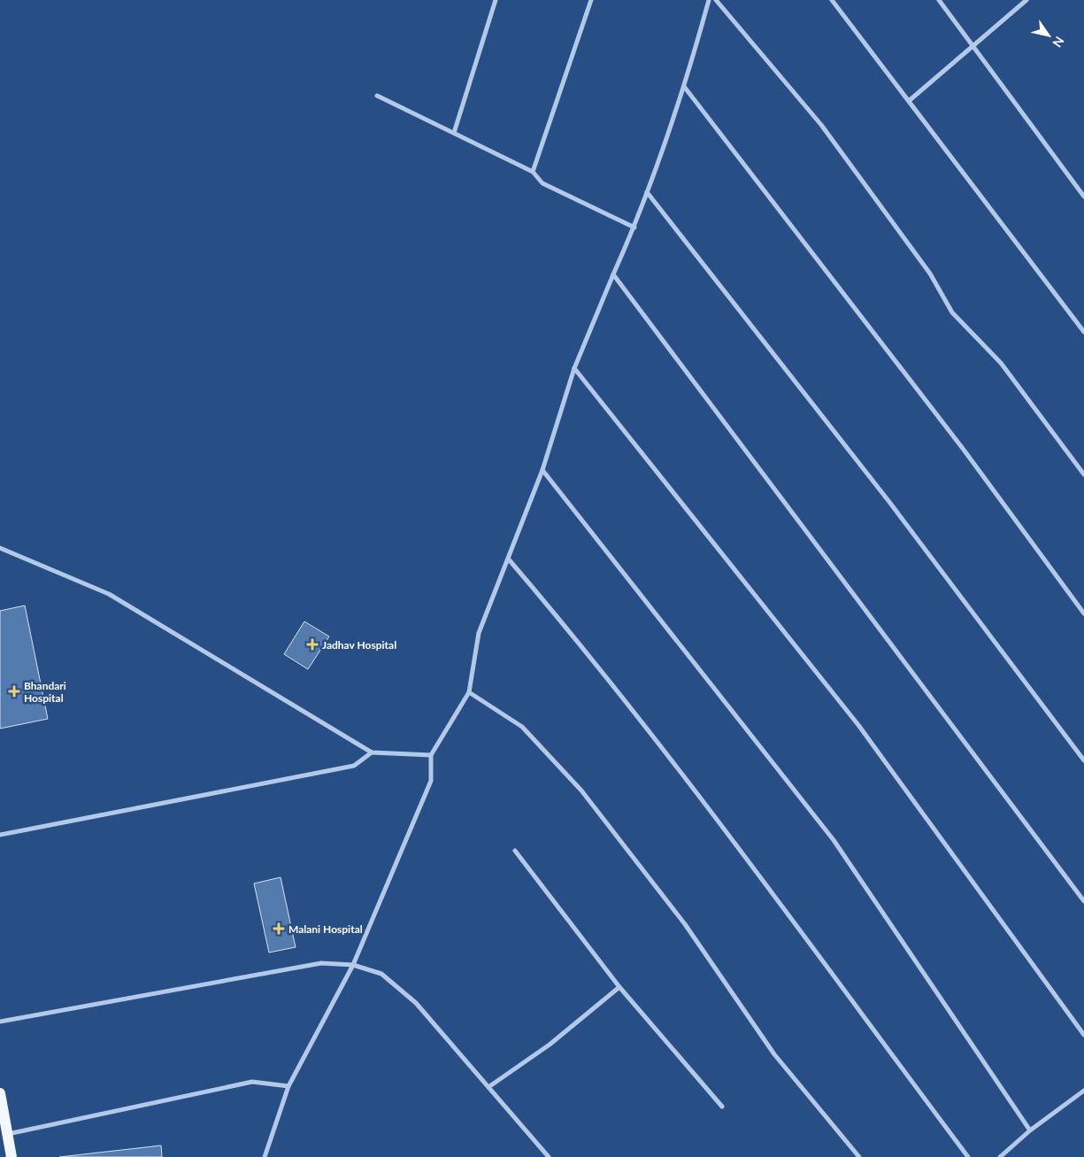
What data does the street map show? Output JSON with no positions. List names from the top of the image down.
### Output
{
  "places": {
    "health": ["Jadhav Hospital", "Bhandari Hospital", "Malani Hospital"]
  },
  "north": "bottom right"
}
